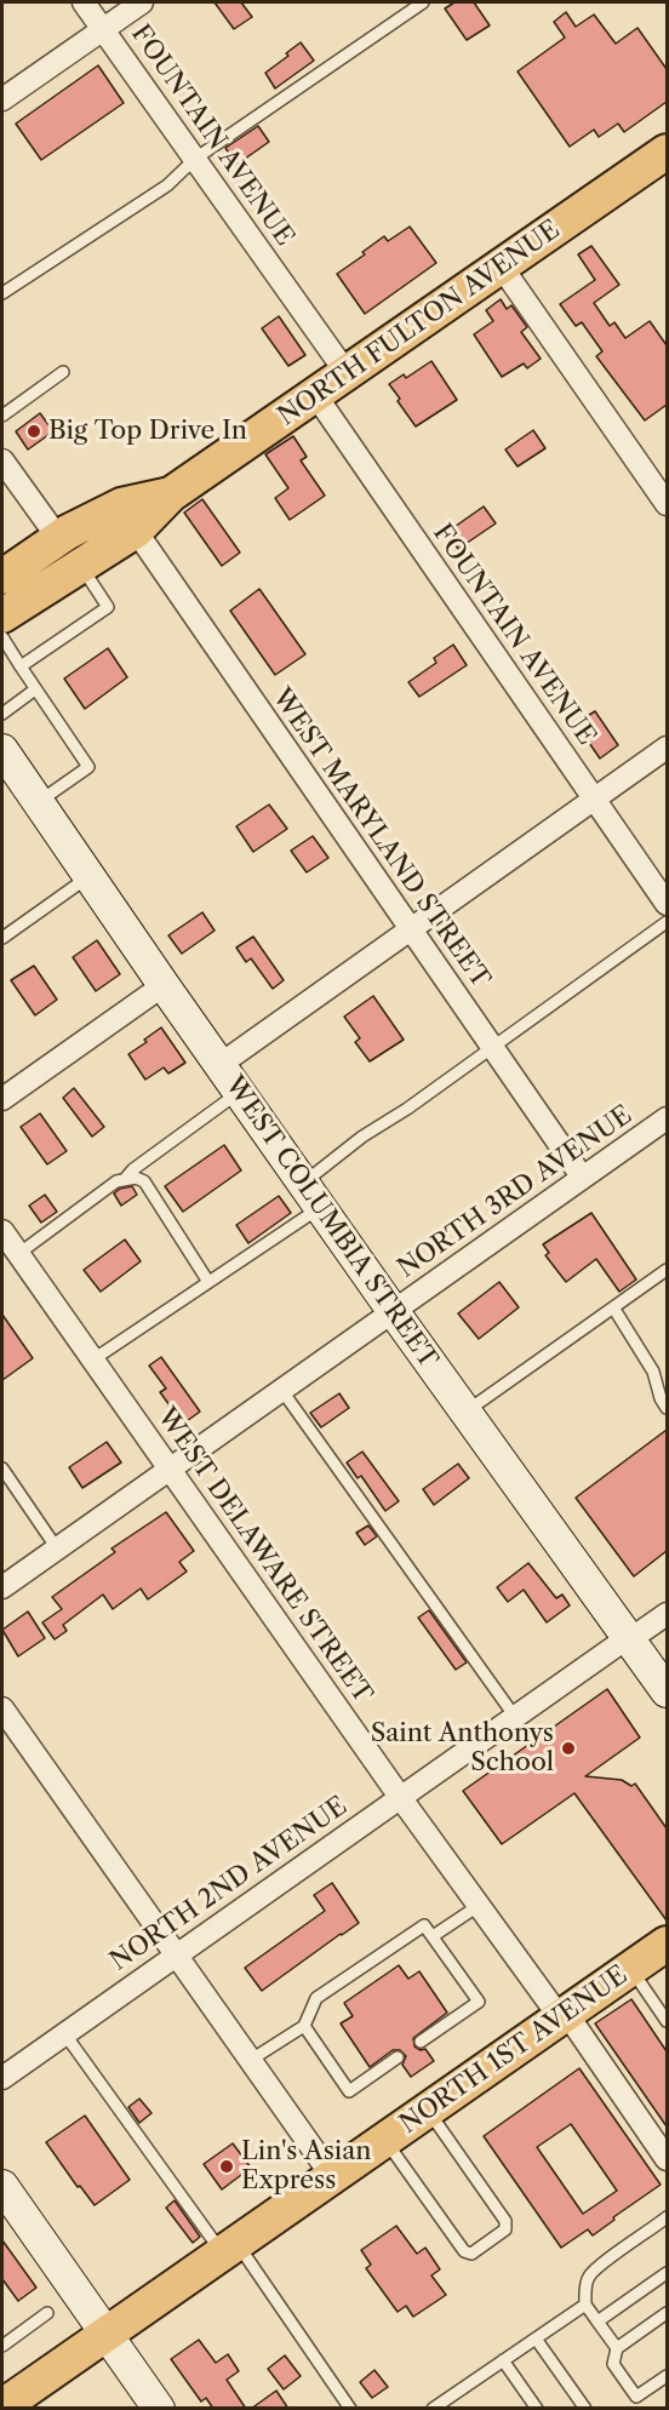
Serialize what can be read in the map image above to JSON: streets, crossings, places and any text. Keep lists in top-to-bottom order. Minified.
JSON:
{"streets":{"main road":["NORTH FULTON AVENUE","WEST COLUMBIA STREET","NORTH 1ST AVENUE"],"street":["FOUNTAIN AVENUE","WEST MARYLAND STREET","NORTH 3RD AVENUE","WEST DELAWARE STREET","NORTH 2ND AVENUE"]},"crossings":[["FOUNTAIN AVENUE","NORTH FULTON AVENUE"],["NORTH FULTON AVENUE","WEST MARYLAND STREET"],["WEST MARYLAND STREET","NORTH 3RD AVENUE"],["NORTH 3RD AVENUE","WEST COLUMBIA STREET"],["NORTH 3RD AVENUE","WEST DELAWARE STREET"],["WEST COLUMBIA STREET","NORTH 2ND AVENUE"],["WEST DELAWARE STREET","NORTH 2ND AVENUE"],["WEST DELAWARE STREET","NORTH 1ST AVENUE"]],"places":["Big Top Drive In","Saint Anthonys School","Lin's Asian Express"]}
